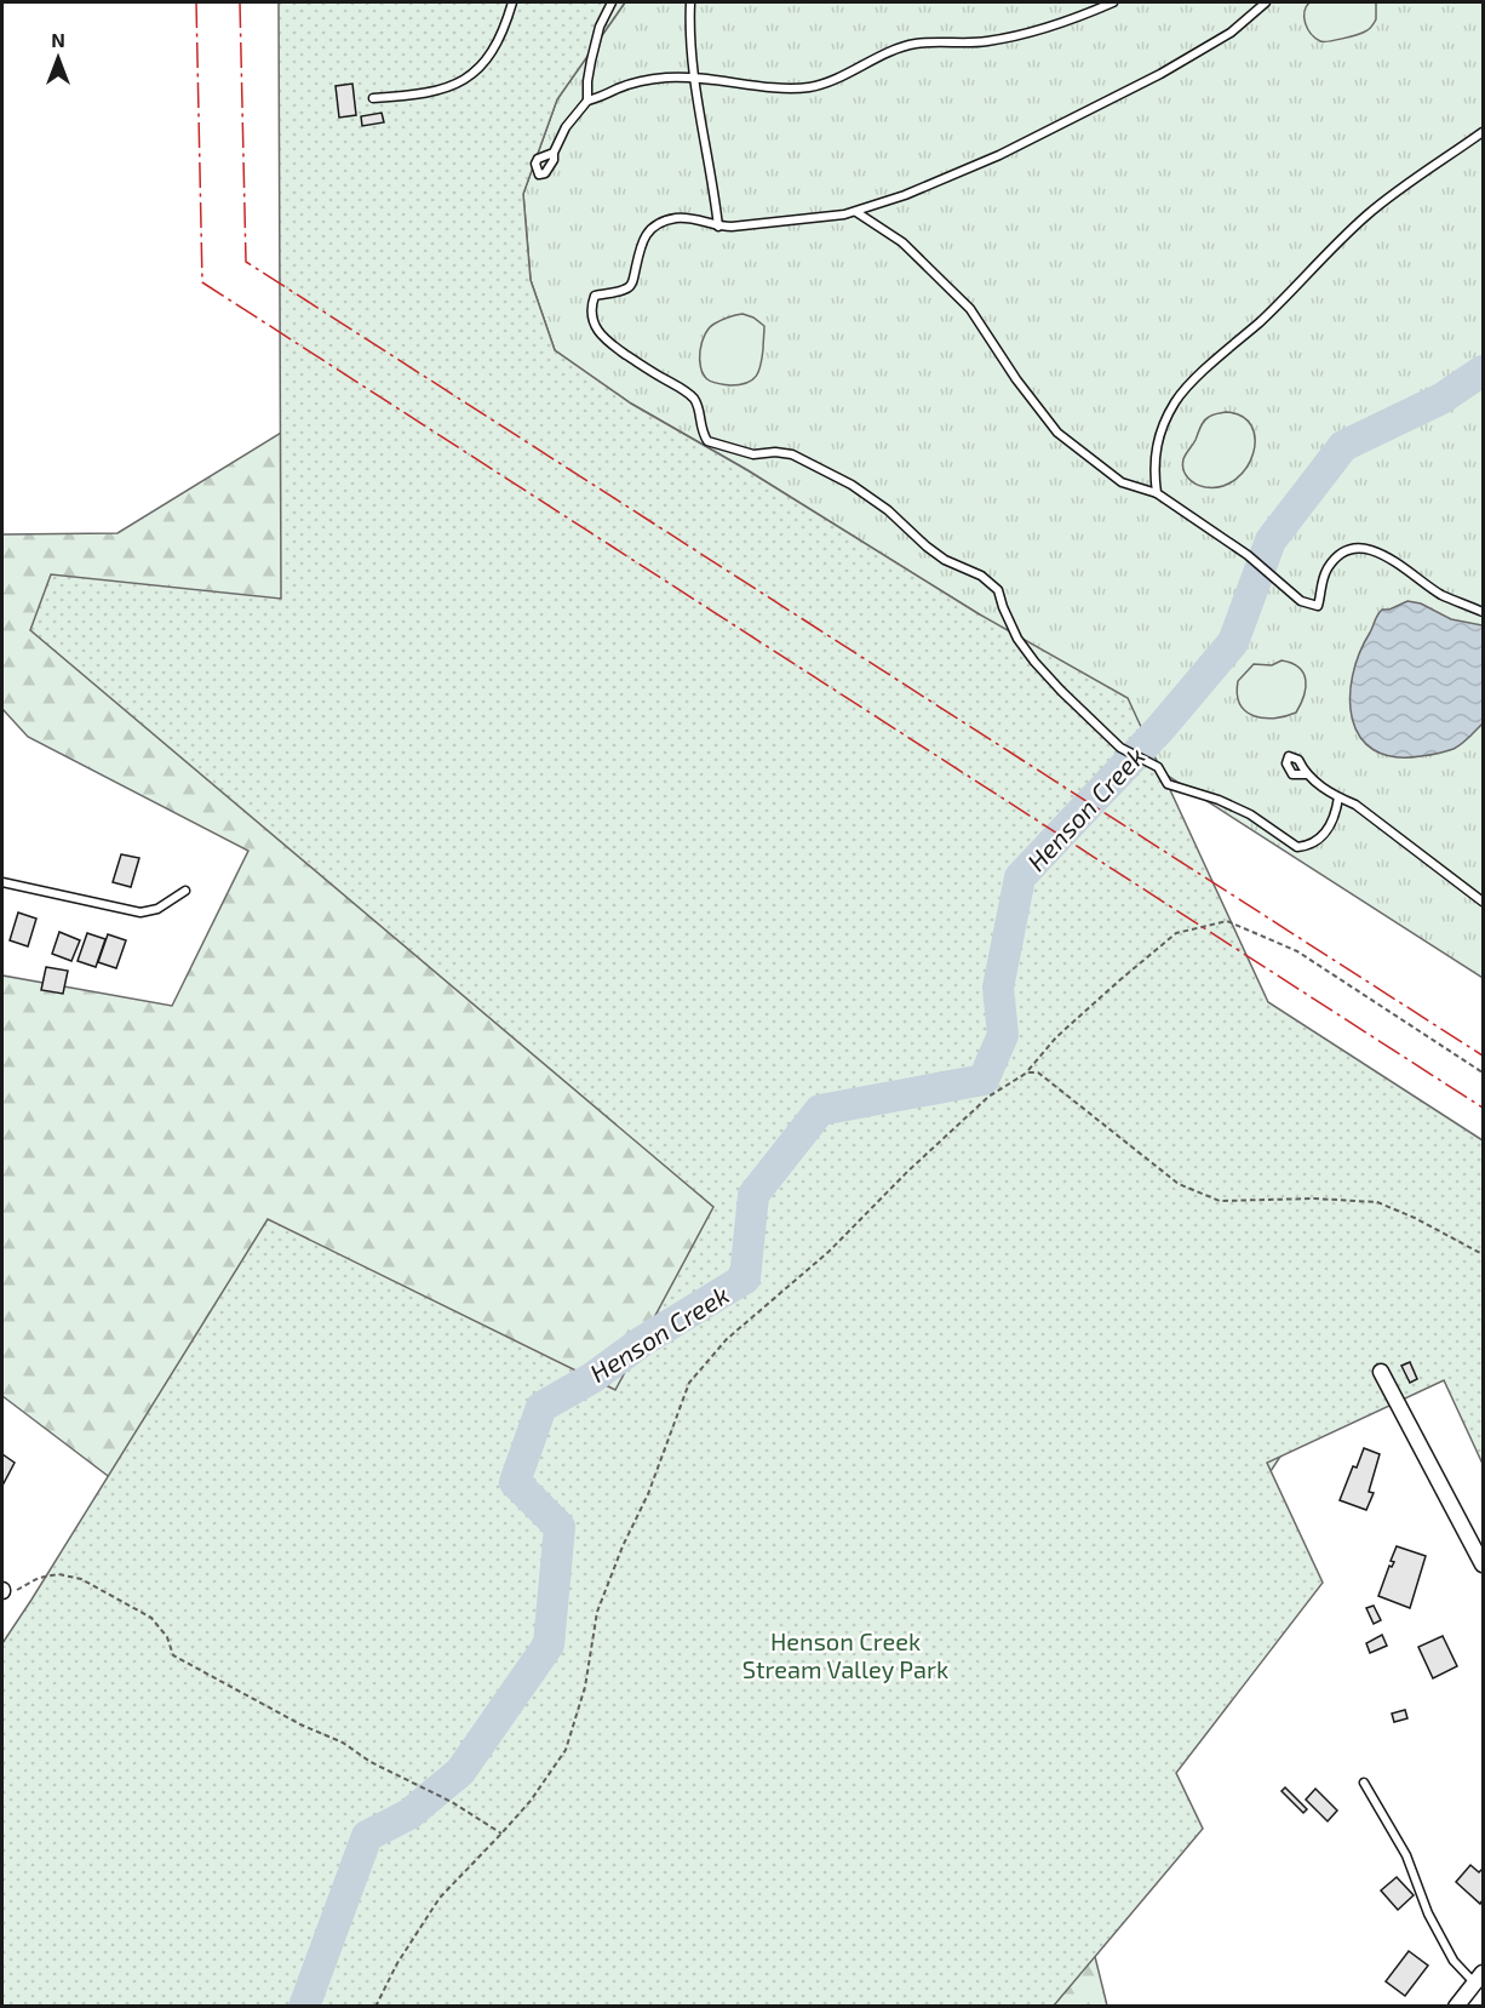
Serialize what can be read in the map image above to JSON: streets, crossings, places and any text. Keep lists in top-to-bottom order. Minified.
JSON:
{"water":["Henson Creek"],"parks":["Henson Creek Stream Valley Park"],"north":"top"}
